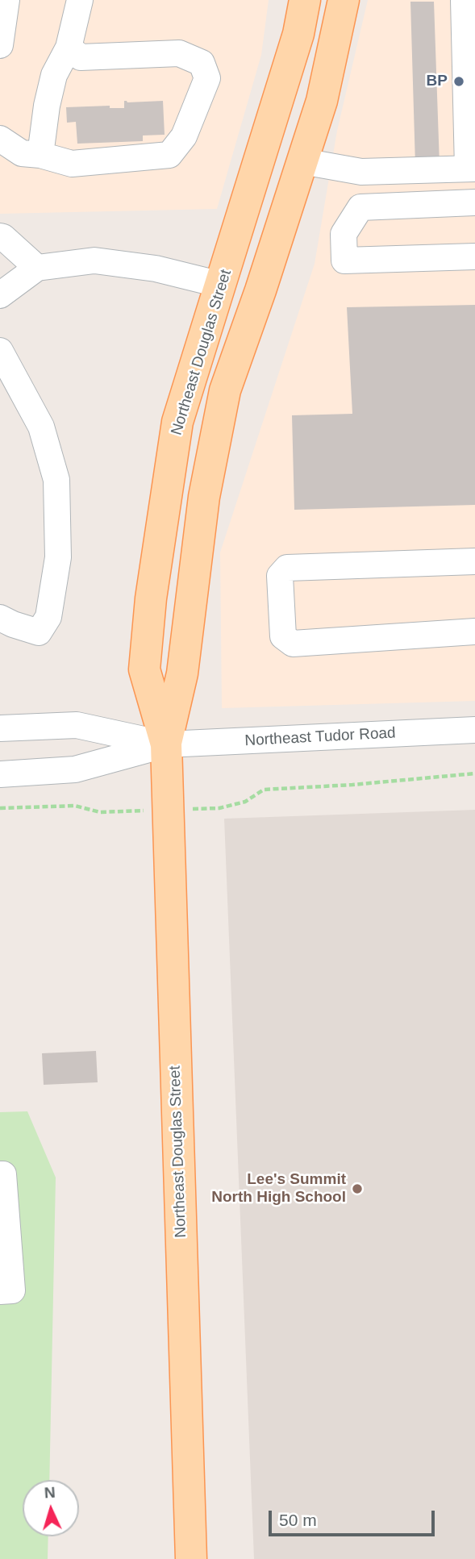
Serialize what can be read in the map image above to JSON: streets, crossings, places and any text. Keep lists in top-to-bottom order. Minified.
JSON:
{"streets":{"main road":["Northeast Douglas Street"],"street":["Northeast Tudor Road"]},"crossings":[["Northeast Douglas Street","Northeast Tudor Road"]],"places":["BP","Lee's Summit North High School"],"scale_bar":"50 m","north":"top"}
